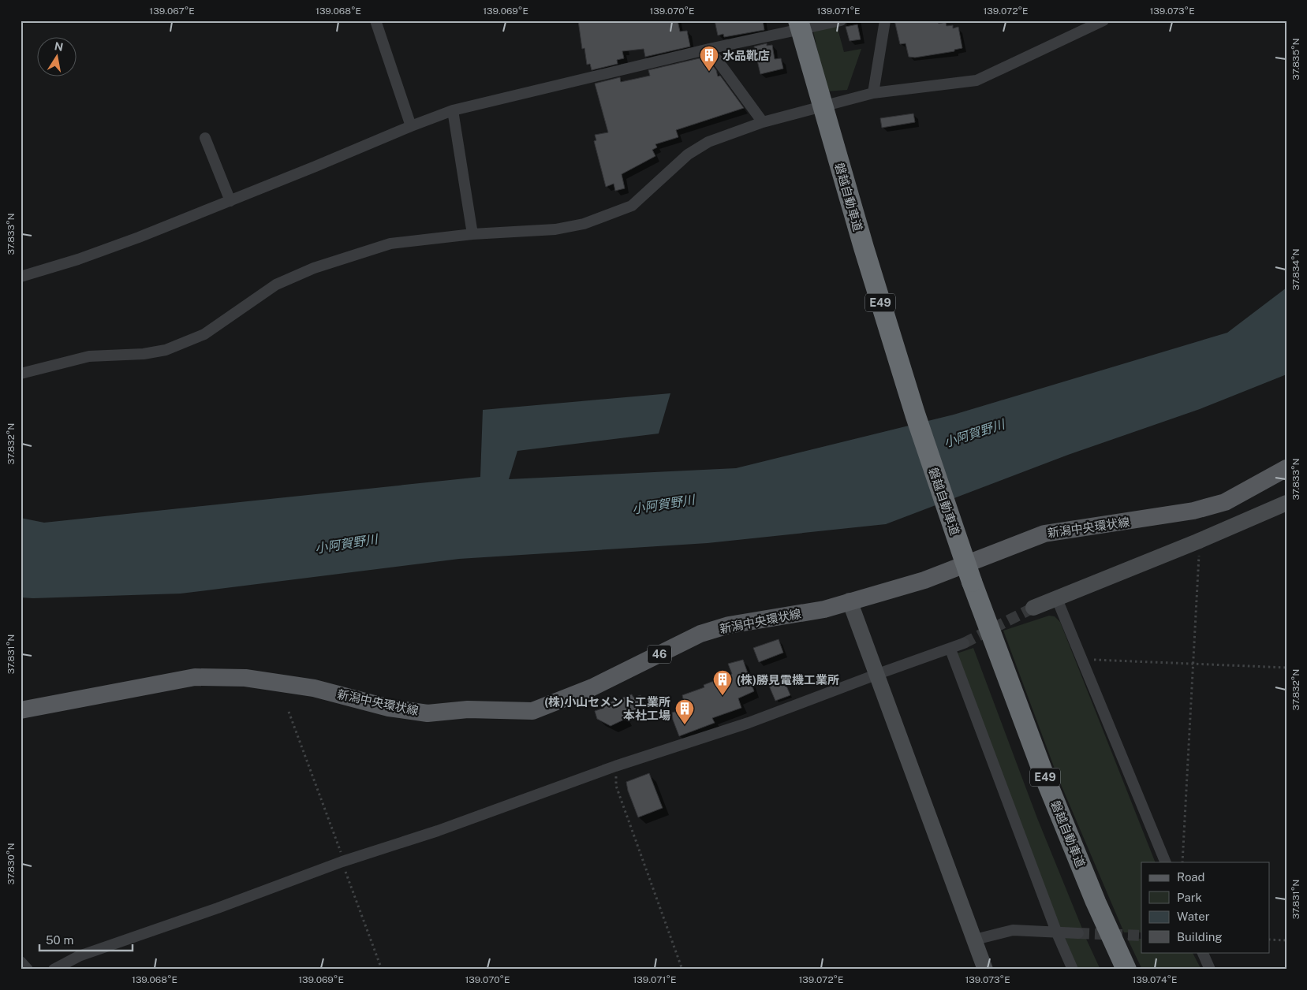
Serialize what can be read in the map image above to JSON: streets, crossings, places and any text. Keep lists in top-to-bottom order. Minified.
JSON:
{"streets":{"highway":["磐越自動車道","E49"],"main road":["新潟中央環状線","46"]},"water":["小阿賀野川"],"places":{"building":["水品靴店","(株)勝見電機工業所","(株)小山セメント工業所 本社工場"]},"legend":["Road","Park","Water","Building"],"scale_bar":"50 m","north":"top","coordinates":["139.067°E","139.068°E","139.069°E","139.070°E","139.071°E","139.072°E","139.073°E","37.835°N","37.833°N","37.834°N","37.832°N","37.831°N","37.830°N","139.074°E"]}
